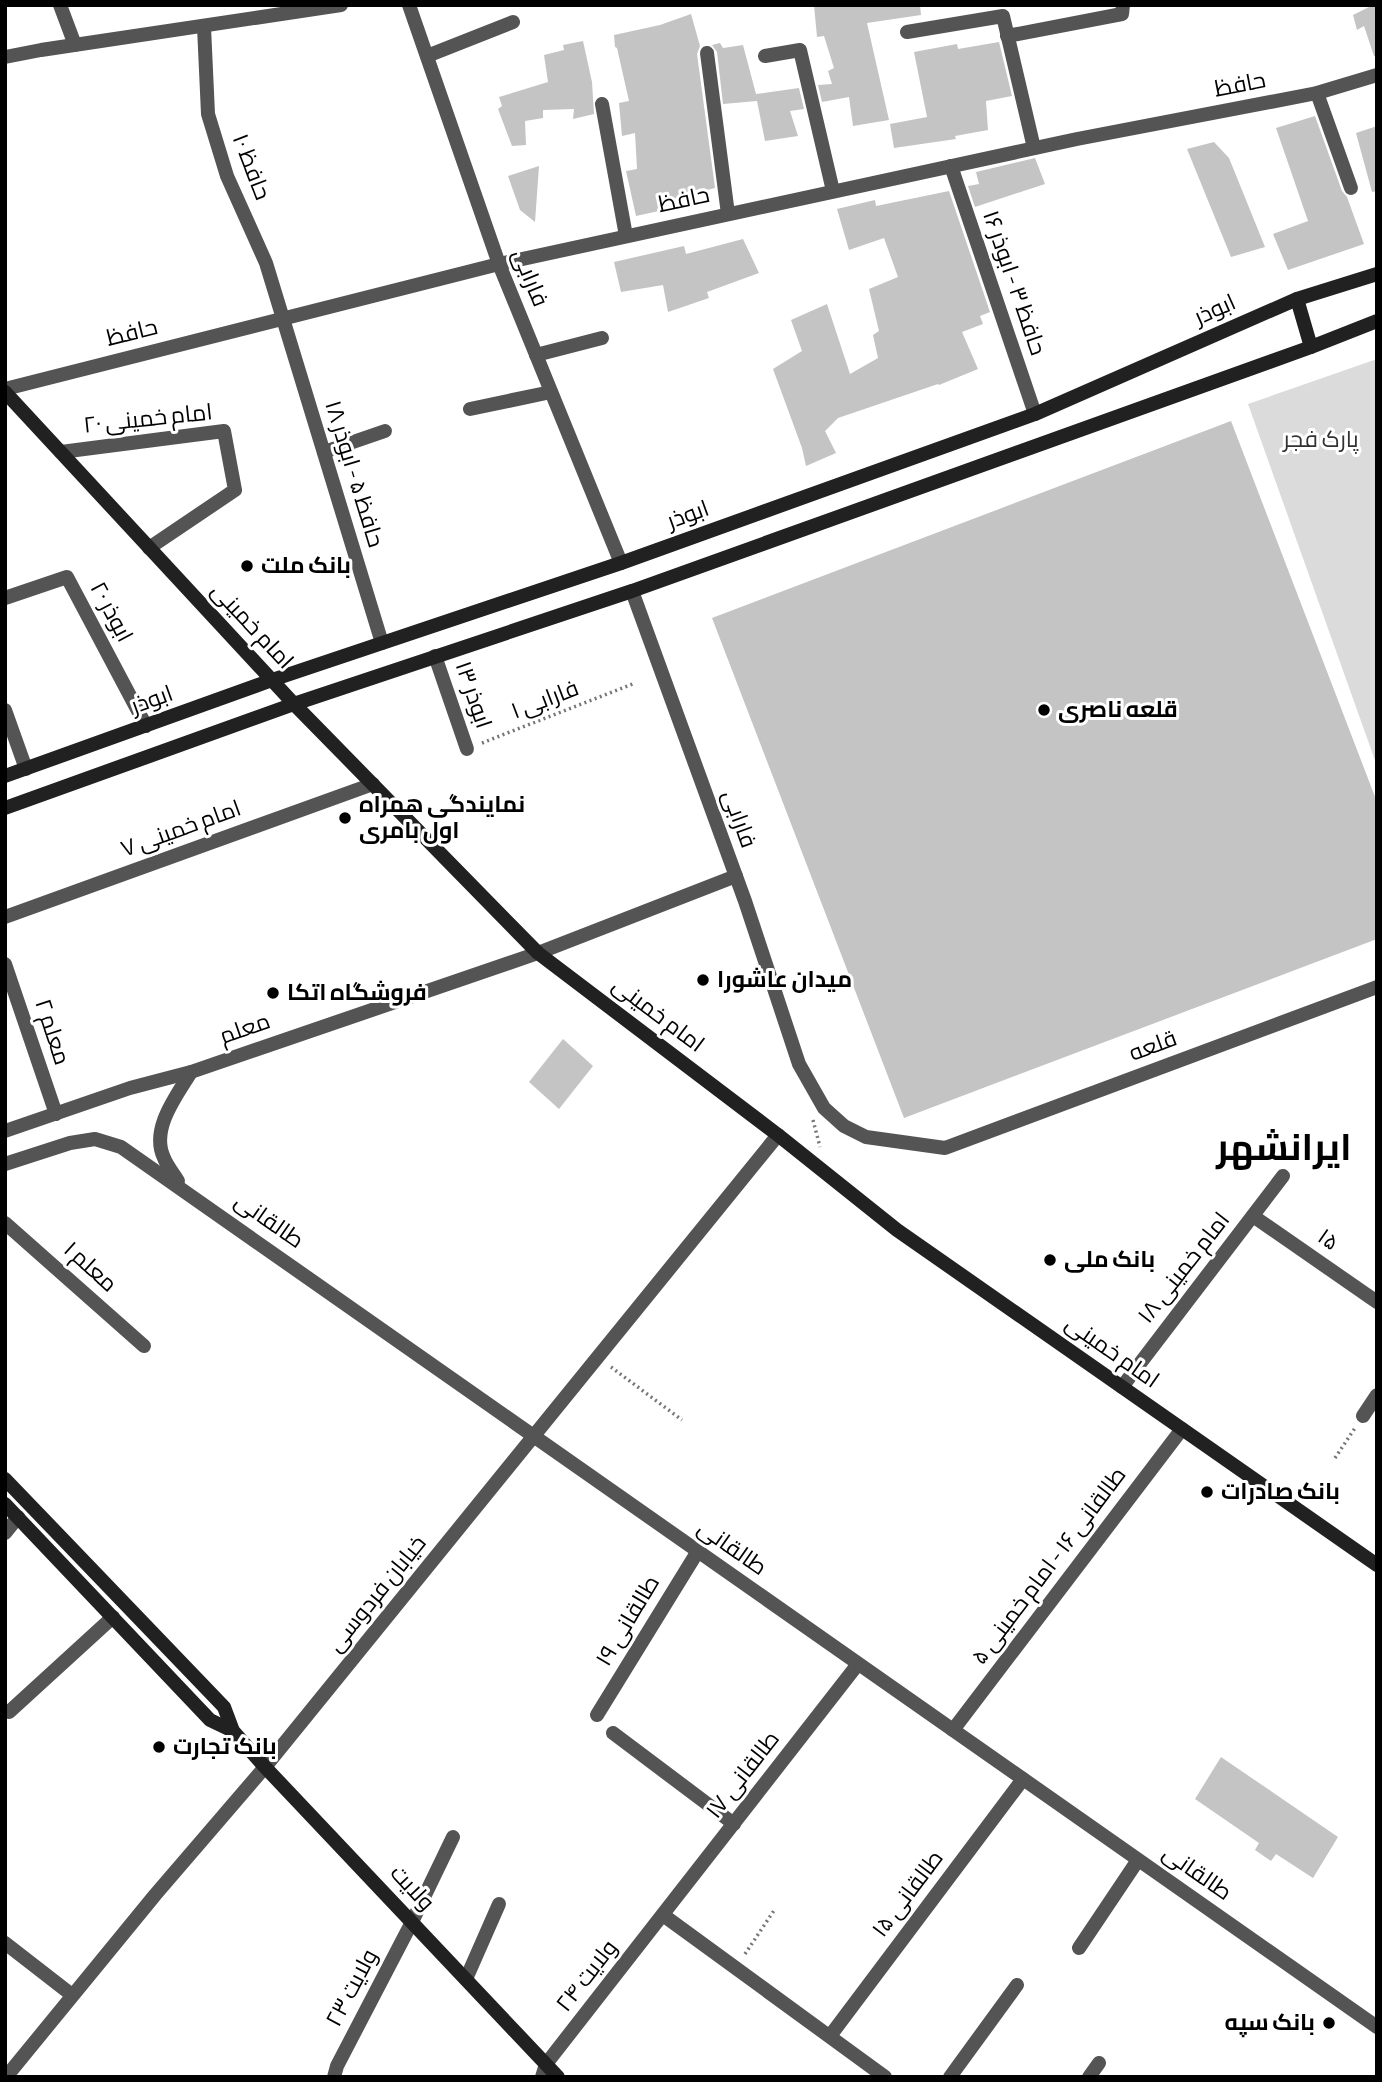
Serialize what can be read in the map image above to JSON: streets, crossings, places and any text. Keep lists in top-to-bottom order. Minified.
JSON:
{"streets":{"main road":["ابوذر","امام خمینی","ولایت"],"street":["حافظ","حافظ ۱۰","فارابی","حافظ ۳ - ابوذر ۱۶","امام خمینی ۲۰","حافظ ۵ - ابوذر ۱۸","ابوذر ۲۰","ابوذر ۱۳","امام خمینی ۷","معلم","معلم ۲","قلعه","طالقانی","۱۵","معلم ۱","امام خمینی ۱۸","طالقانی ۱۶ - امام خمینی ۵","خیابان فردوسی","طالقانی ۱۹","طالقانی ۱۷","طالقانی ۱۵","ولایت ۲۴","ولایت ۲۳"],"path":["فارابی ۱"]},"crossings":[["حافظ","حافظ ۱۰"],["حافظ","فارابی"],["حافظ","حافظ ۳ - ابوذر ۱۶"],["حافظ","حافظ ۵ - ابوذر ۱۸"],["حافظ","امام خمینی"],["حافظ ۱۰","حافظ ۵ - ابوذر ۱۸"],["فارابی","ابوذر"],["فارابی","معلم"],["فارابی","قلعه"],["حافظ ۳ - ابوذر ۱۶","ابوذر"],["ابوذر","حافظ ۵ - ابوذر ۱۸"],["ابوذر","ابوذر ۲۰"],["ابوذر","امام خمینی"],["امام خمینی ۲۰","امام خمینی"],["امام خمینی","امام خمینی ۷"],["امام خمینی","معلم"],["امام خمینی","امام خمینی ۱۸"],["امام خمینی","طالقانی ۱۶ - امام خمینی ۵"],["امام خمینی","خیابان فردوسی"],["ابوذر ۱۳","فارابی ۱"],["معلم","معلم ۲"],["طالقانی","طالقانی ۱۶ - امام خمینی ۵"],["طالقانی","خیابان فردوسی"],["طالقانی","طالقانی ۱۹"],["طالقانی","طالقانی ۱۷"],["طالقانی","طالقانی ۱۵"],["۱۵","امام خمینی ۱۸"],["خیابان فردوسی","ولایت"],["طالقانی ۱۷","ولایت ۲۴"],["ولایت","ولایت ۲۴"],["ولایت","ولایت ۲۳"]],"districts":["ایرانشهر"],"parks":["پارک فجر"],"places":["بانک ملت","قلعه ناصری","نمایندگی همراه اول بامری","میدان عاشورا","فروشگاه اتکا","بانک ملی","بانک صادرات","بانک تجارت","بانک سپه"]}
